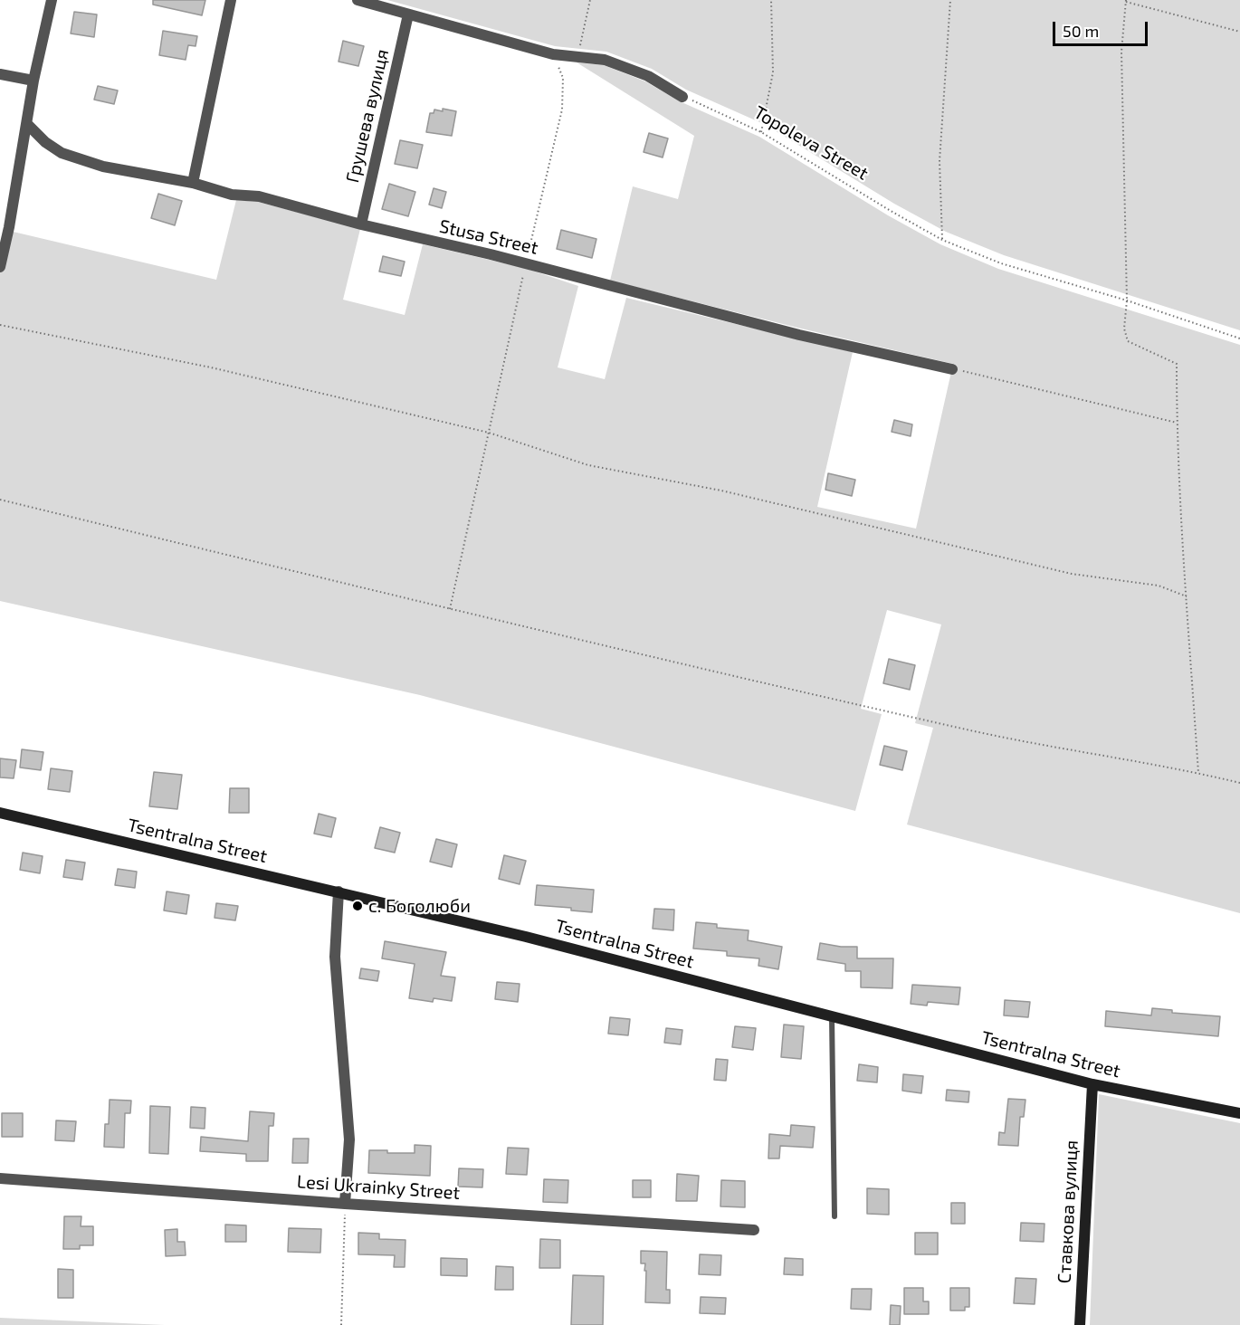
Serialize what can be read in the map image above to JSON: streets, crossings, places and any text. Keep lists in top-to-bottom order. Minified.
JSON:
{"streets":{"street":["Грушева вулиця","Stusa Street","Tsentralna Street","Lesi Ukrainky Street","Ставкова вулиця"],"path":["Topoleva Street"]},"crossings":[["Грушева вулиця","Stusa Street"],["Tsentralna Street","Ставкова вулиця"]],"places":["с. Боголюби"],"scale_bar":"50 m"}
